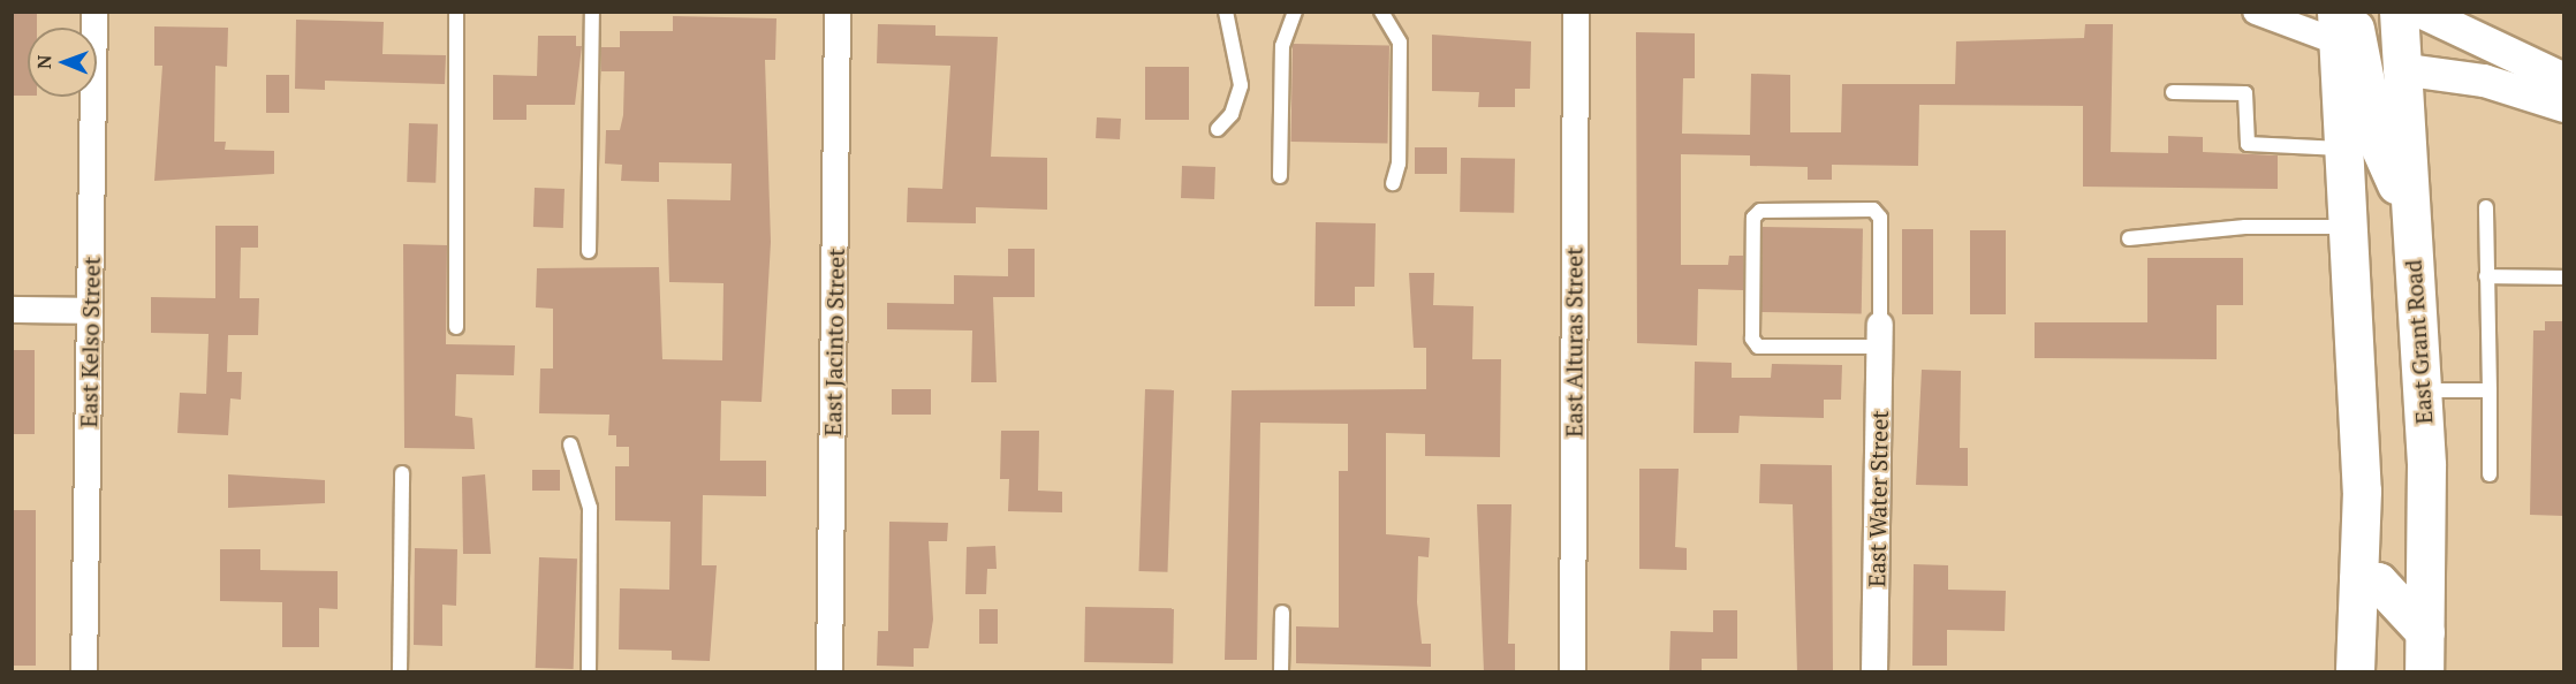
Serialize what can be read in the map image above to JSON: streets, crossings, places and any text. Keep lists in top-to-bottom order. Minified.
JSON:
{"streets":{"main road":["East Grant Road"],"street":["East Kelso Street","East Jacinto Street","East Alturas Street","East Water Street"]},"north":"left"}
